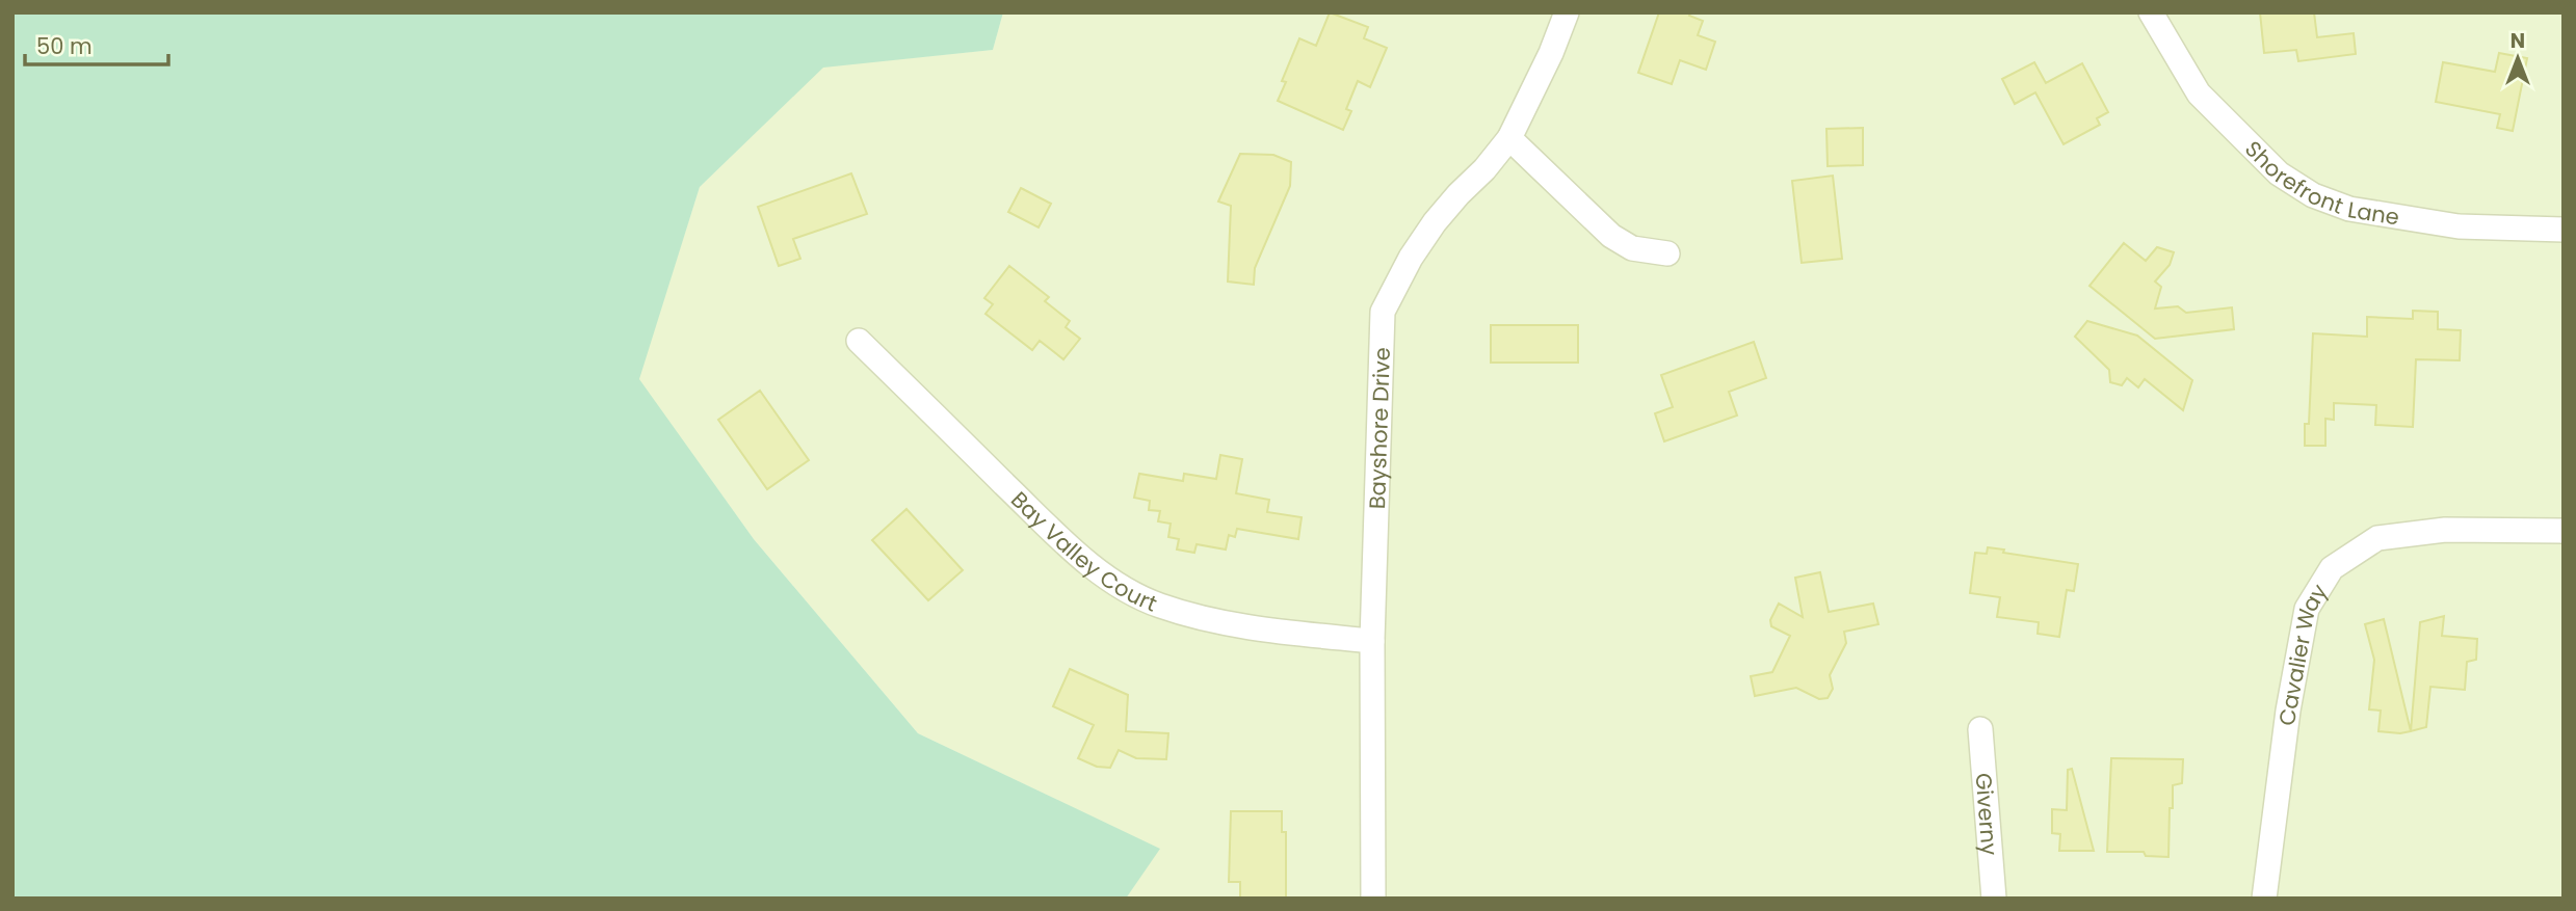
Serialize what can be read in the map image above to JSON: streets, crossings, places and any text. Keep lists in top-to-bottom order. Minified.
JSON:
{"streets":{"street":["Shorefront Lane","Bayshore Drive","Bay Valley Court","Cavalier Way","Giverny"]},"crossings":[["Bayshore Drive","Bay Valley Court"]],"scale_bar":"50 m","north":"top"}
